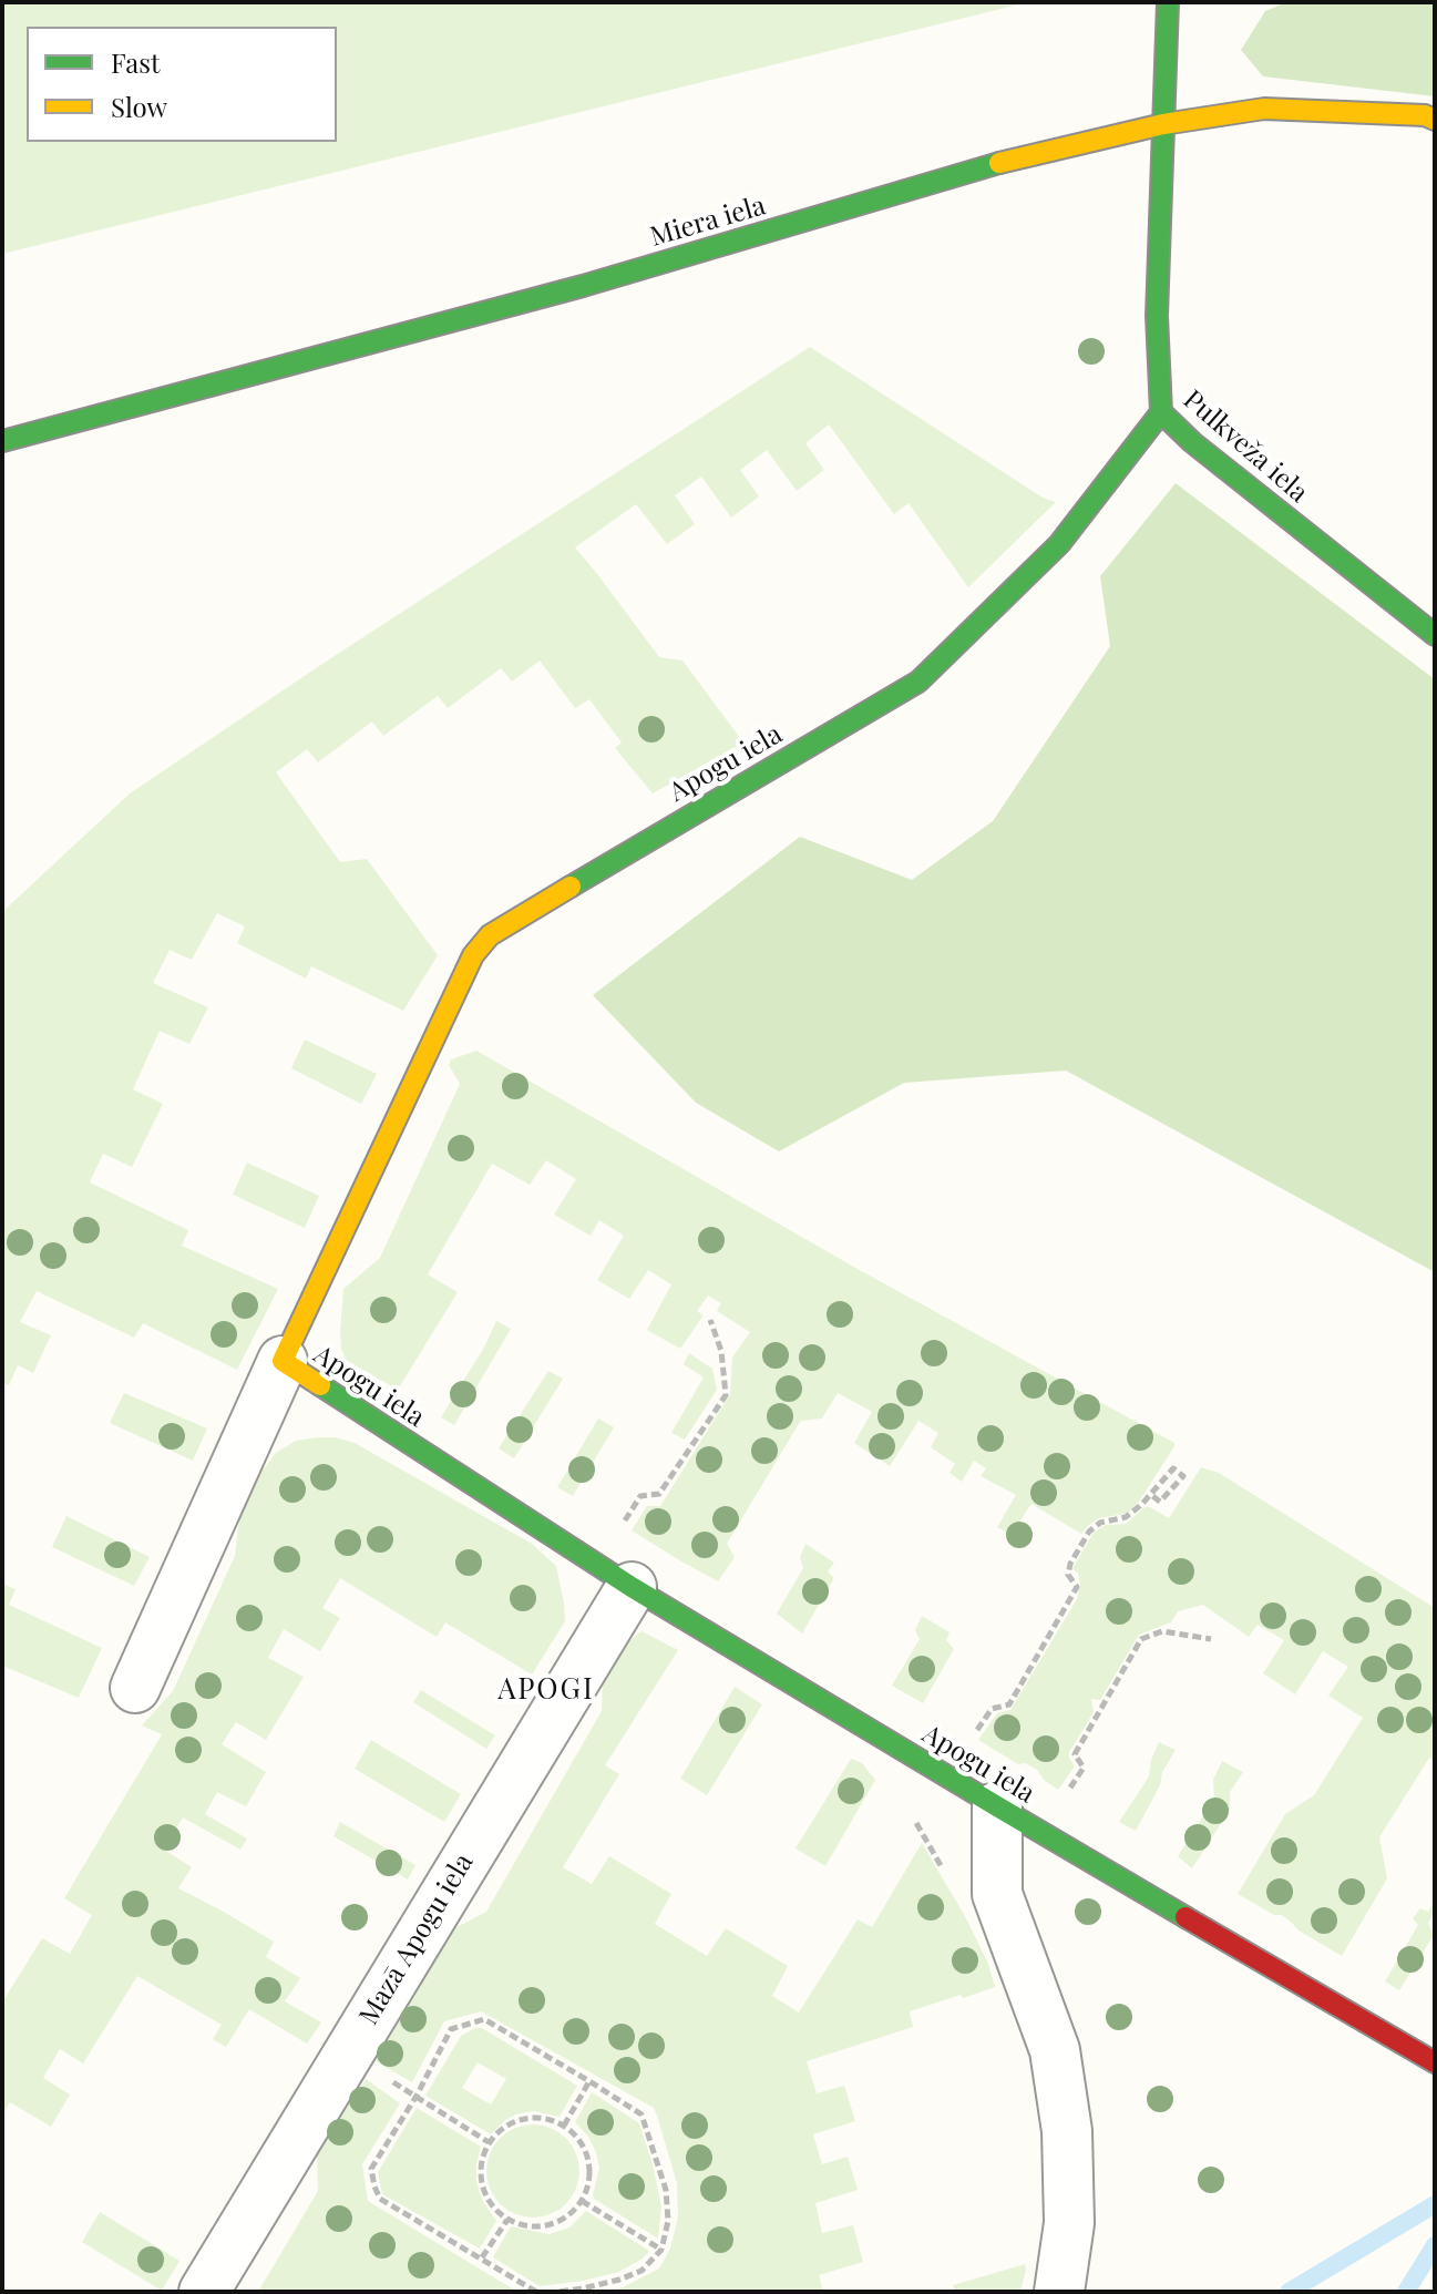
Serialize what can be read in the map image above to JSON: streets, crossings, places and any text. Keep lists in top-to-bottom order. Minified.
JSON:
{"streets":{"street":["Miera iela","Pulkveža iela","Apogu iela","Mazā Apogu iela"]},"crossings":[["Miera iela","Pulkveža iela"],["Pulkveža iela","Apogu iela"],["Apogu iela","Mazā Apogu iela"]],"districts":["APOGI"],"legend":["Fast","Slow"]}
